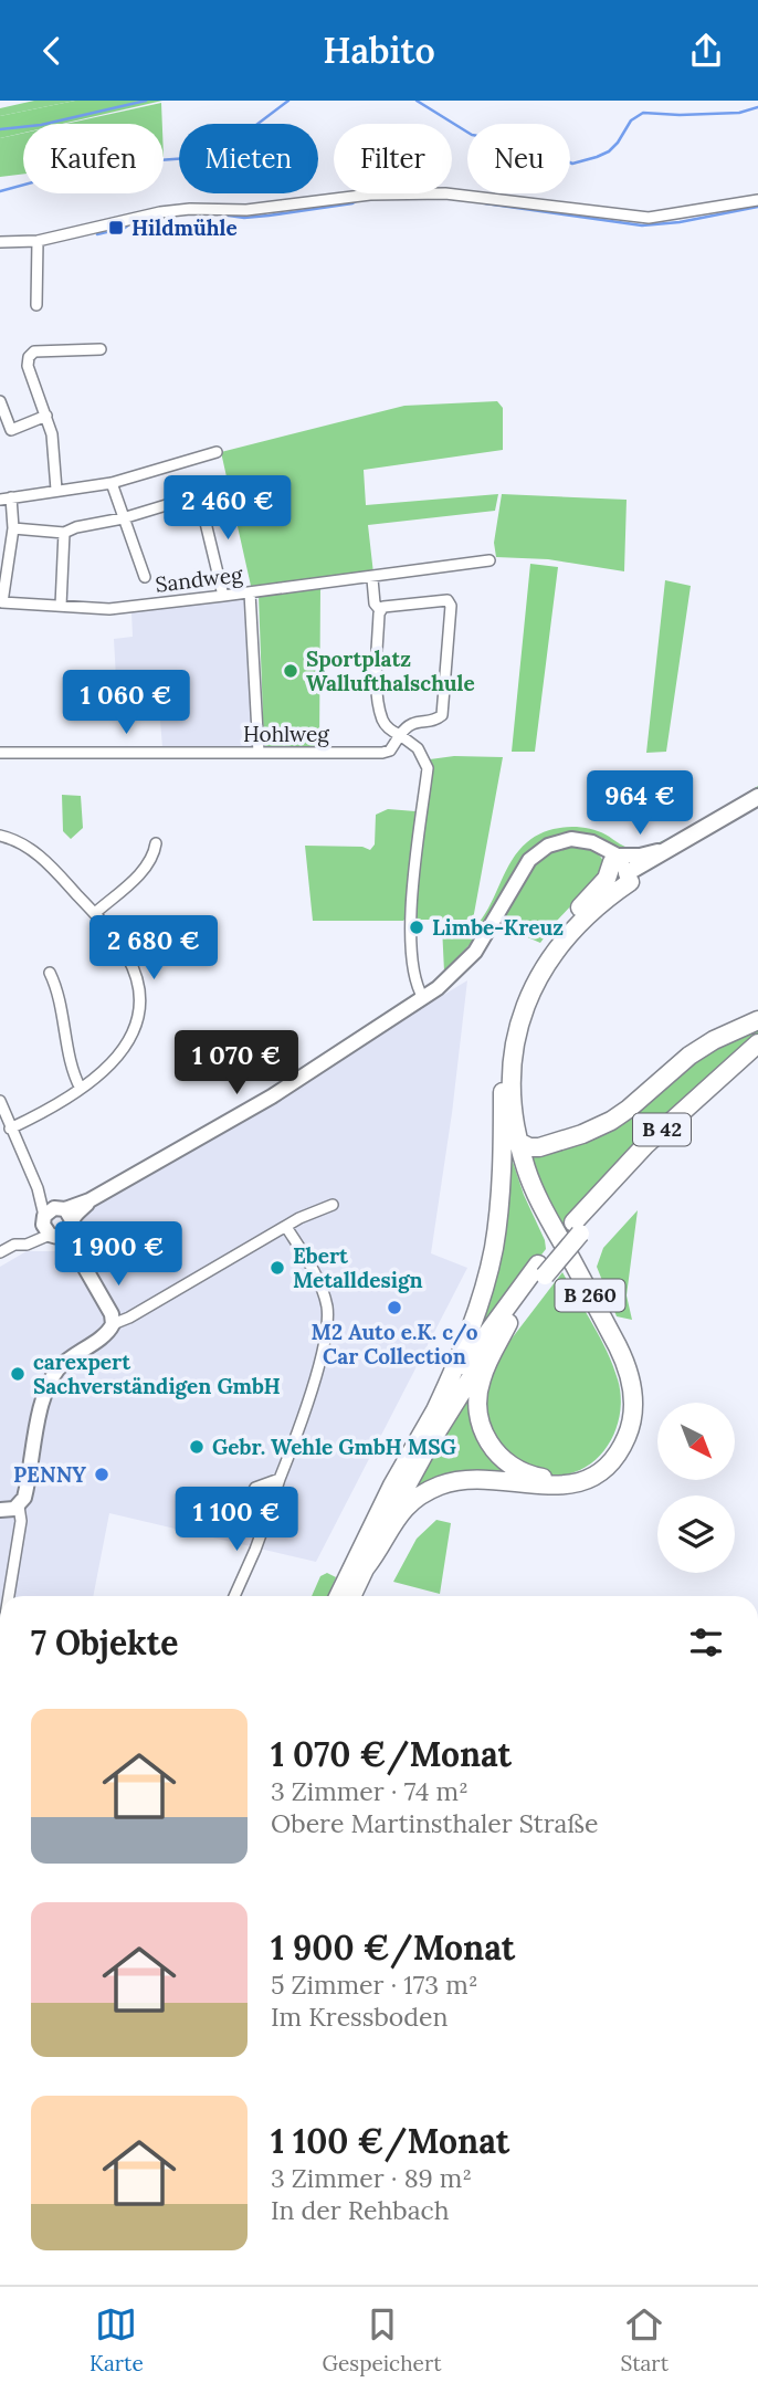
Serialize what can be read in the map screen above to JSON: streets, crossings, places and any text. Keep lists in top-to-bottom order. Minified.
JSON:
{"streets":{"highway":["B 42","B 260"],"street":["Sandweg","Hohlweg"]},"crossings":[["B 42","B 260"]],"places":{"transit":["Hildmühle"],"other":["Sportplatz Wallufthalschule","Limbe-Kreuz","Ebert Metalldesign","M2 Auto e.K. c/o Car Collection","carexpert Sachverständigen GmbH","Gebr. Wehle GmbH MSG","PENNY"]},"north":"bottom right","page":{"header":"Habito","chip":["Kaufen","Mieten","Filter","Neu"],"price":["2 460 €","1 060 €","964 €","2 680 €","1 070 €","1 900 €","1 100 €"],"heading":"7 Objekte","list":[{"name":"1 070 €/Monat","note":"3 Zimmer · 74 m² · Obere Martinsthaler Straße"},{"name":"1 900 €/Monat","note":"5 Zimmer · 173 m² · Im Kressboden"},{"name":"1 100 €/Monat","note":"3 Zimmer · 89 m² · In der Rehbach"}],"tabs":["Karte","Gespeichert","Start"]}}
